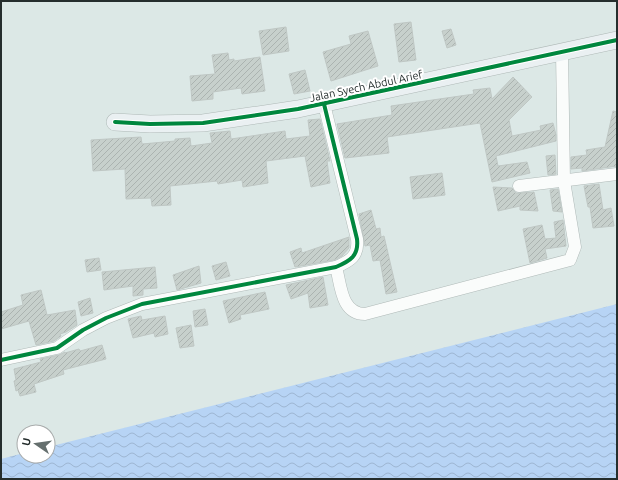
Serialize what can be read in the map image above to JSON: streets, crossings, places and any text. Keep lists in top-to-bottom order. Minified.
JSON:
{"streets":{"street":["Jalan Syech Abdul Arief"]},"north":"left"}
